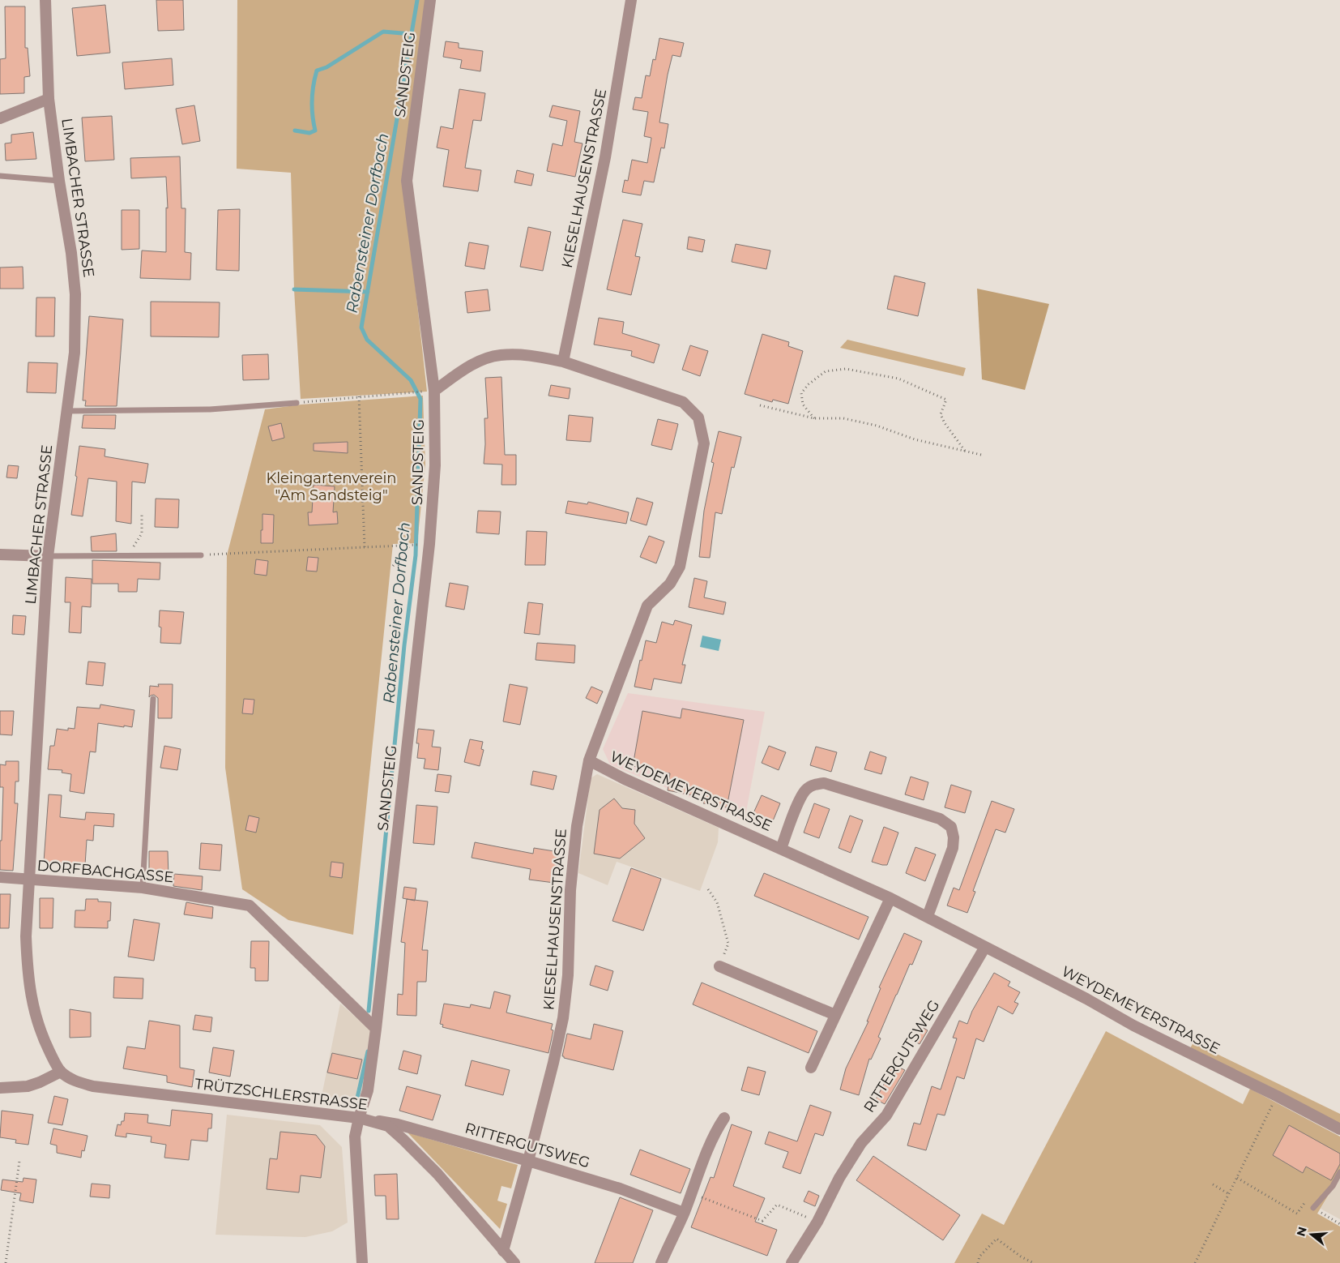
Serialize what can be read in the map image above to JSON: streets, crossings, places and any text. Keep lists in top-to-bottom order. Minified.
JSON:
{"streets":{"street":["SANDSTEIG","KIESELHAUSENSTRASSE","LIMBACHER STRASSE","WEYDEMEYERSTRASSE","DORFBACHGASSE","RITTERGUTSWEG","TRÜTZSCHLERSTRASSE"]},"crossings":[["SANDSTEIG","KIESELHAUSENSTRASSE"],["SANDSTEIG","DORFBACHGASSE"],["SANDSTEIG","RITTERGUTSWEG"],["SANDSTEIG","TRÜTZSCHLERSTRASSE"],["KIESELHAUSENSTRASSE","WEYDEMEYERSTRASSE"],["KIESELHAUSENSTRASSE","RITTERGUTSWEG"],["KIESELHAUSENSTRASSE","TRÜTZSCHLERSTRASSE"],["LIMBACHER STRASSE","DORFBACHGASSE"],["LIMBACHER STRASSE","TRÜTZSCHLERSTRASSE"],["WEYDEMEYERSTRASSE","RITTERGUTSWEG"],["RITTERGUTSWEG","TRÜTZSCHLERSTRASSE"]],"water":["Rabensteiner Dorfbach"],"parks":["Kleingartenverein \"Am Sandsteig\""],"north":"left"}
